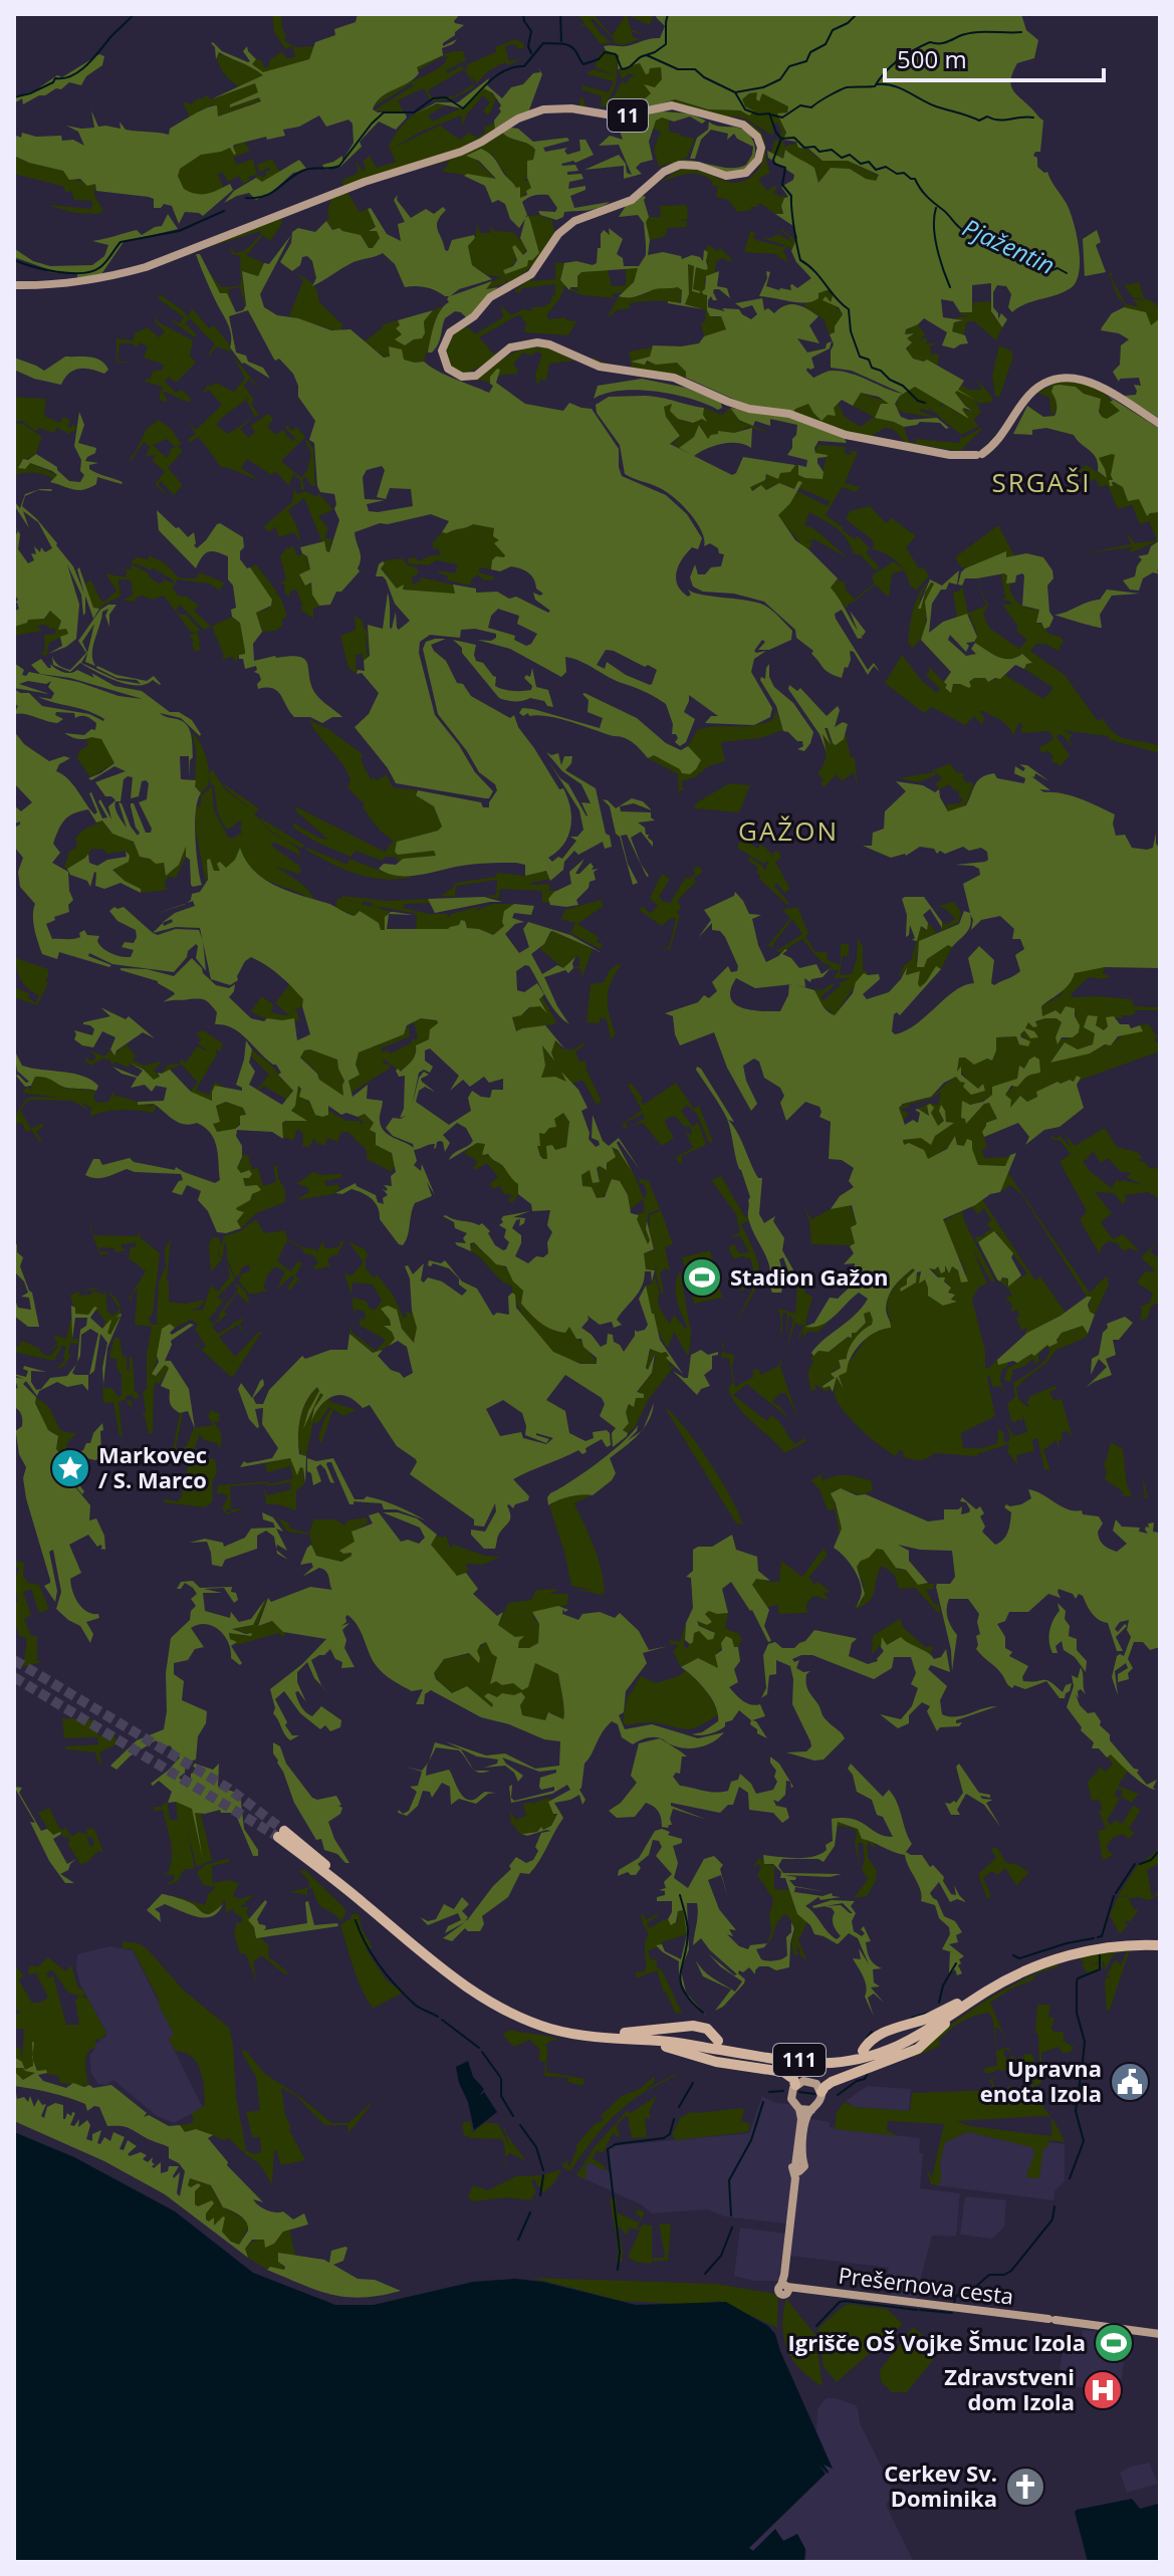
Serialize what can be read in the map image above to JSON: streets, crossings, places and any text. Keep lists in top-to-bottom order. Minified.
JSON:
{"streets":{"highway":["111"],"main road":["11","Prešernova cesta"]},"districts":["SRGAŠI","GAŽON"],"water":["Pjažentin"],"places":{"sports":["Stadion Gažon","Igrišče OŠ Vojke Šmuc Izola"],"place":["Markovec / S. Marco"],"public building":["Upravna enota Izola"],"hospital":["Zdravstveni dom Izola"],"church":["Cerkev Sv. Dominika"]},"scale_bar":"500 m"}
